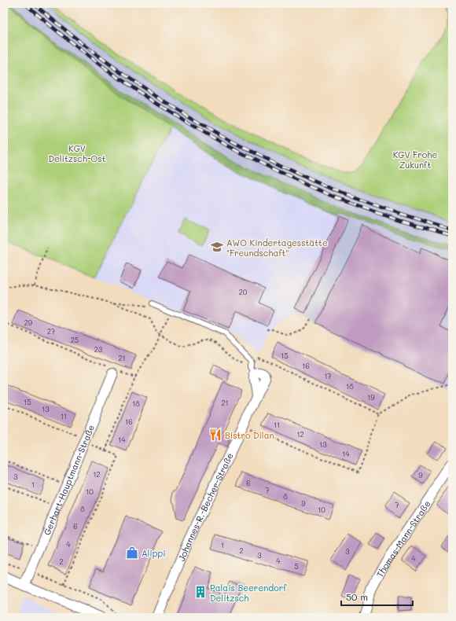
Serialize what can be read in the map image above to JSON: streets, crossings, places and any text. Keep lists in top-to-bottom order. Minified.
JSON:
{"streets":{"street":["Gerhart-Hauptmann-Straße","Johannes-R.-Becher-Straße","Thomas-Mann-Straße"]},"parks":["KGV Delitzsch-Ost","KGV Frohe Zukunft"],"places":{"school or university":["AWO Kindertagesstätte \"Freundschaft\""],"restaurant":["Bistro Dilan"],"shop":["Alippi"],"building":["Palais Beerendorf Delitzsch"]},"house_numbers":["20","29","27","25","23","15","21","16","17","18","19","15","21","18","13","11","16","11","12","14","13","14","12","9","3","6","1","7","10","8","9","7","8","10","6","4","1","2","3","3","4","4","2","5"],"scale_bar":"50 m"}
